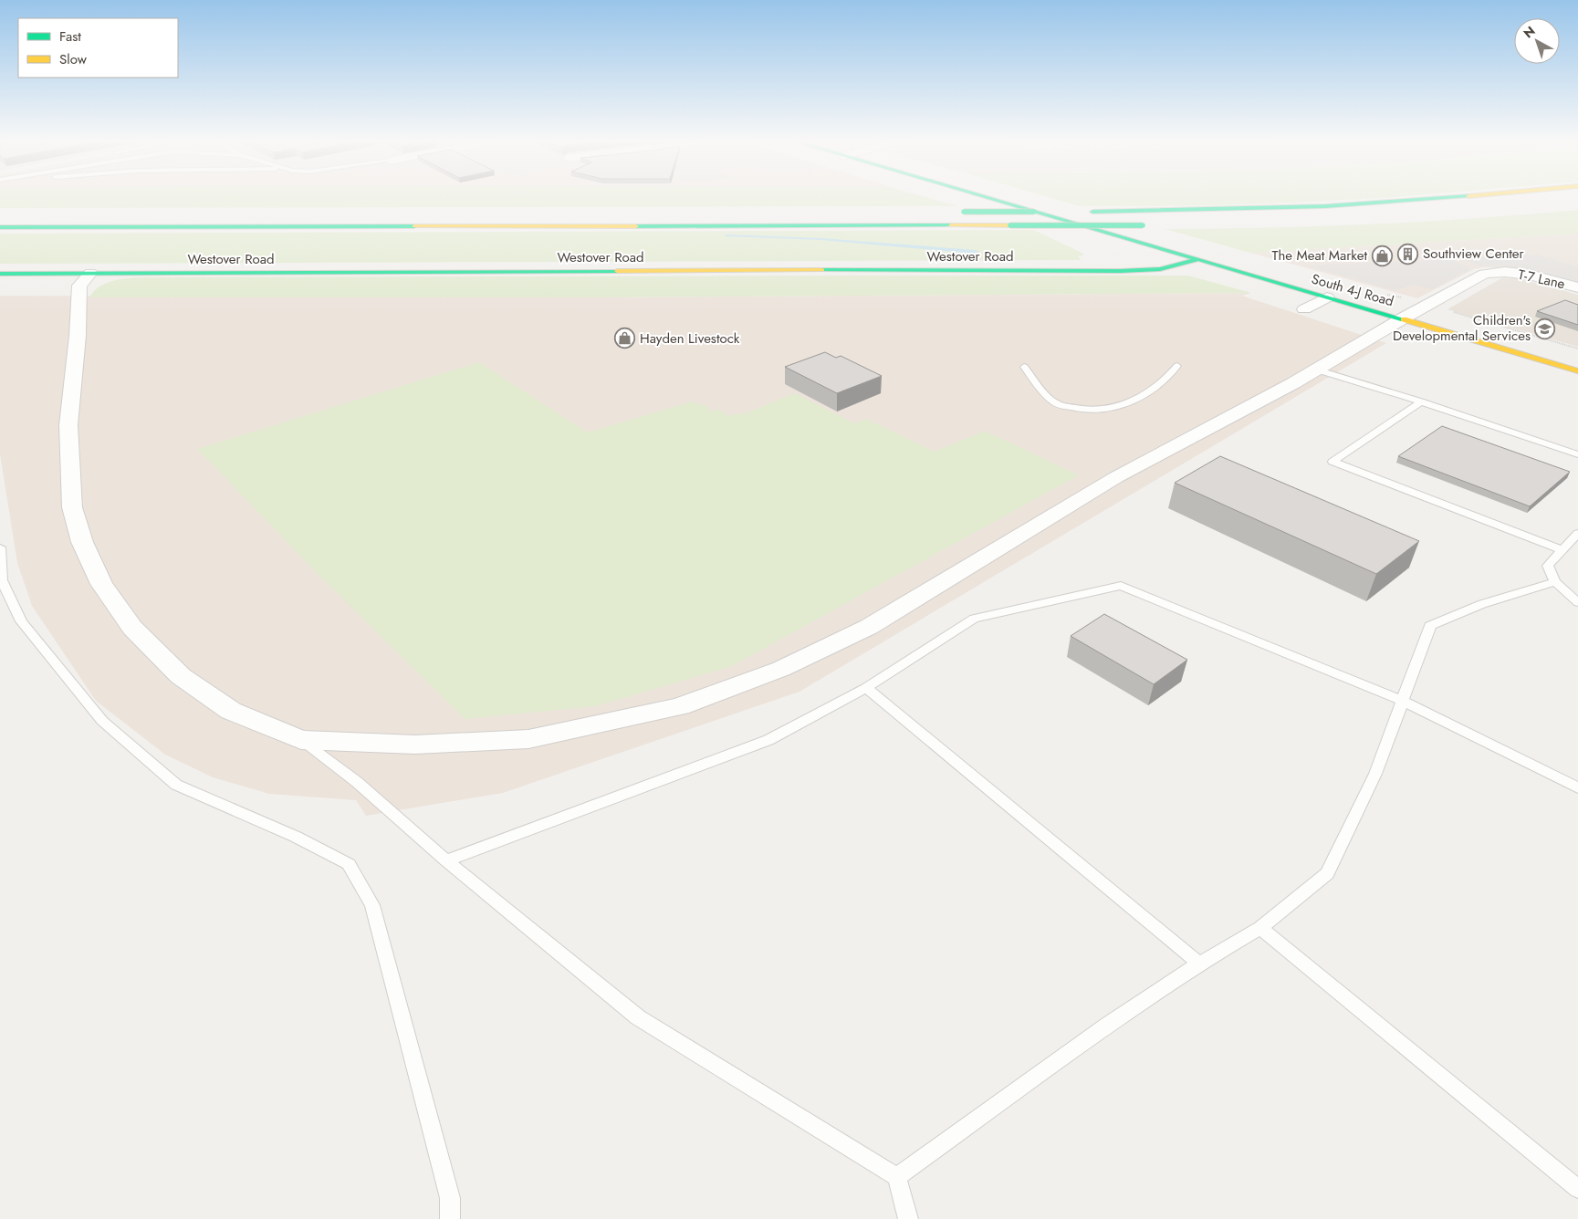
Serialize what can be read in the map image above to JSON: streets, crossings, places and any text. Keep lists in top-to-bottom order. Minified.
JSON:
{"streets":{"main road":["Westover Road","South 4-J Road"],"street":["T-7 Lane"]},"crossings":[["Westover Road","South 4-J Road"],["T-7 Lane","South 4-J Road"]],"places":{"building":["Southview Center"],"shop":["The Meat Market","Hayden Livestock"],"school or university":["Children's Developmental Services"]},"legend":["Fast","Slow"],"north":"top left"}
